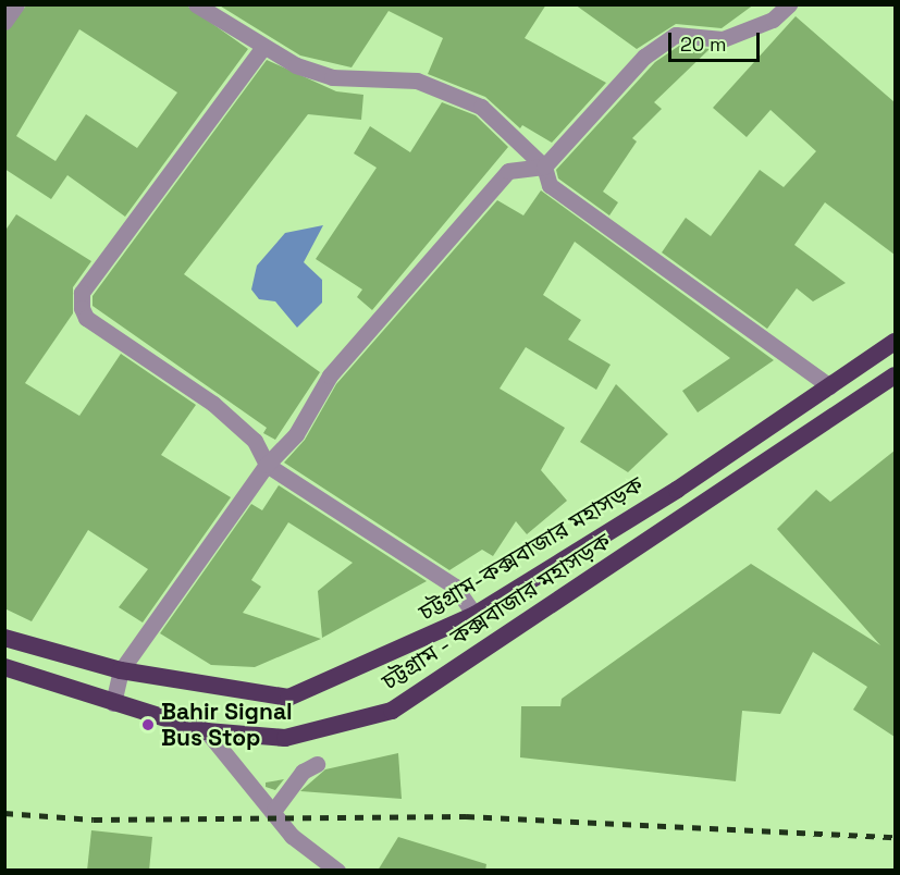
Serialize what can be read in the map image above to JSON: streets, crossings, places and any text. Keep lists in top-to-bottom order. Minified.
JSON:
{"streets":{"highway":["চট্টগ্রাম-কক্সবাজার মহাসড়ক","চট্টগ্রাম - কক্সবাজার মহাসড়ক"]},"places":["Bahir Signal Bus Stop"],"scale_bar":"20 m"}
